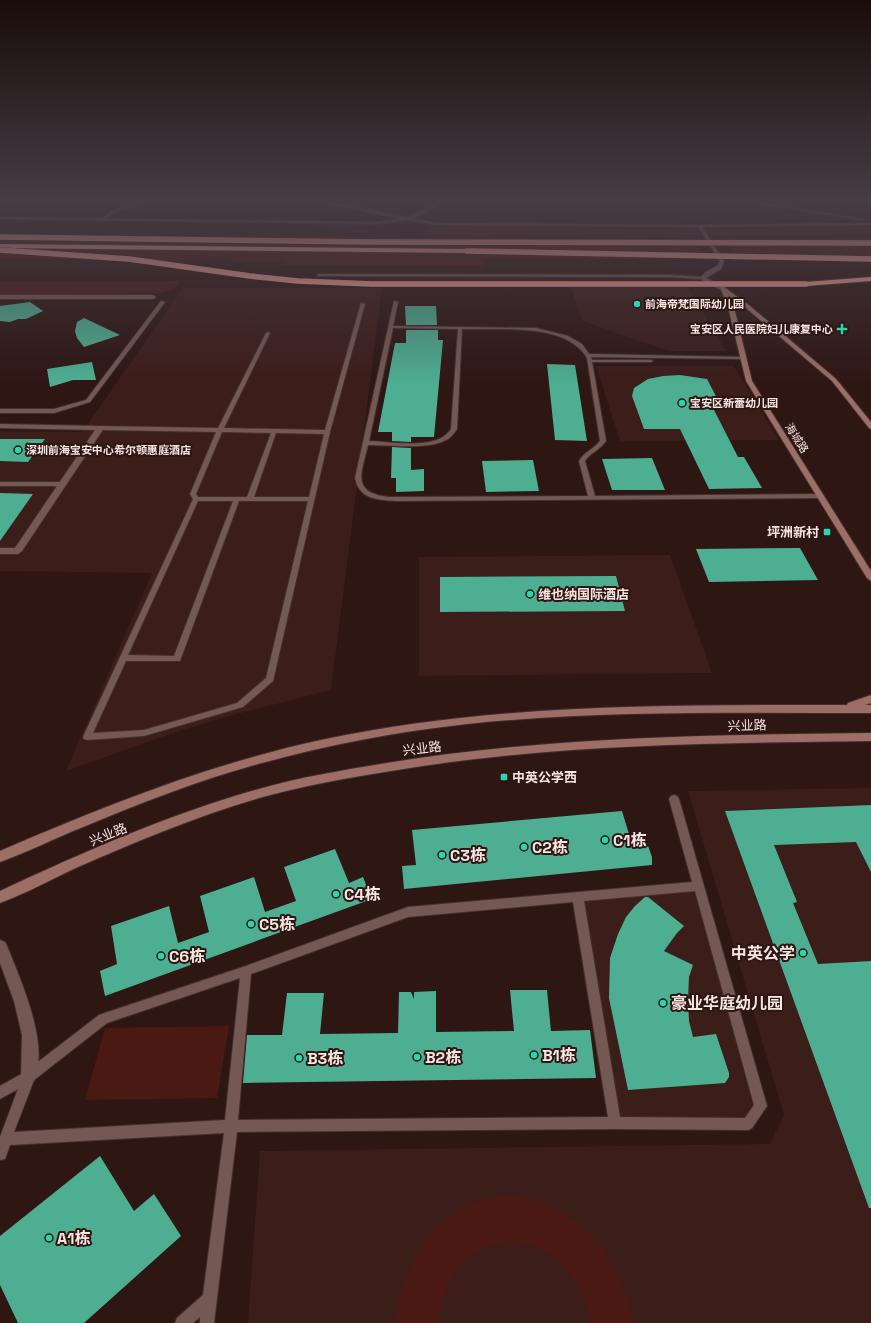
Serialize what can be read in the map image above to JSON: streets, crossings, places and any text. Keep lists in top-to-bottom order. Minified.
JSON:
{"streets":{"main road":["海城路","兴业路"]},"places":{"other":["前海帝梵国际幼儿园","宝安区新蕾幼儿园","深圳前海宝安中心希尔顿惠庭酒店","维也纳国际酒店","C1栋","C2栋","C3栋","C4栋","C5栋","中英公学","C6栋","豪业华庭幼儿园","B1栋","B2栋","B3栋","A1栋"],"health":["宝安区人民医院妇儿康复中心"],"transit":["坪洲新村","中英公学西"]}}
